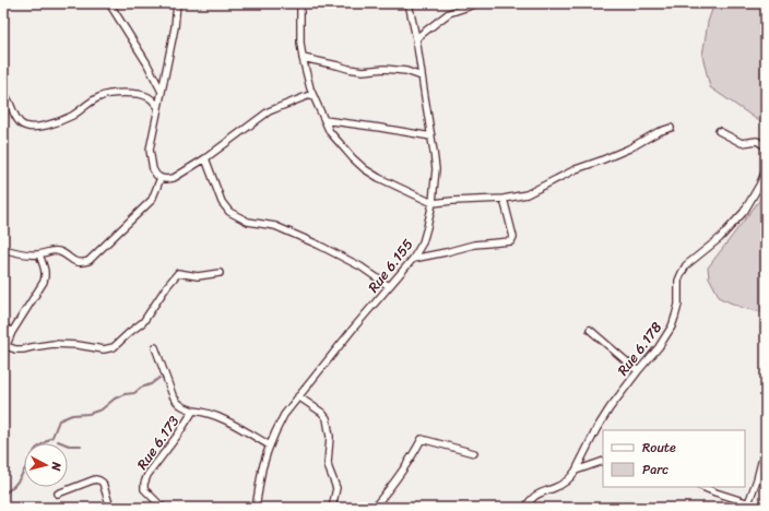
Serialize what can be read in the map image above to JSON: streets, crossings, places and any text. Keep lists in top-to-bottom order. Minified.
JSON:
{"streets":{"street":["Rue 6.155","Rue 6.178","Rue 6.173"]},"legend":["Route","Parc"],"north":"right"}
